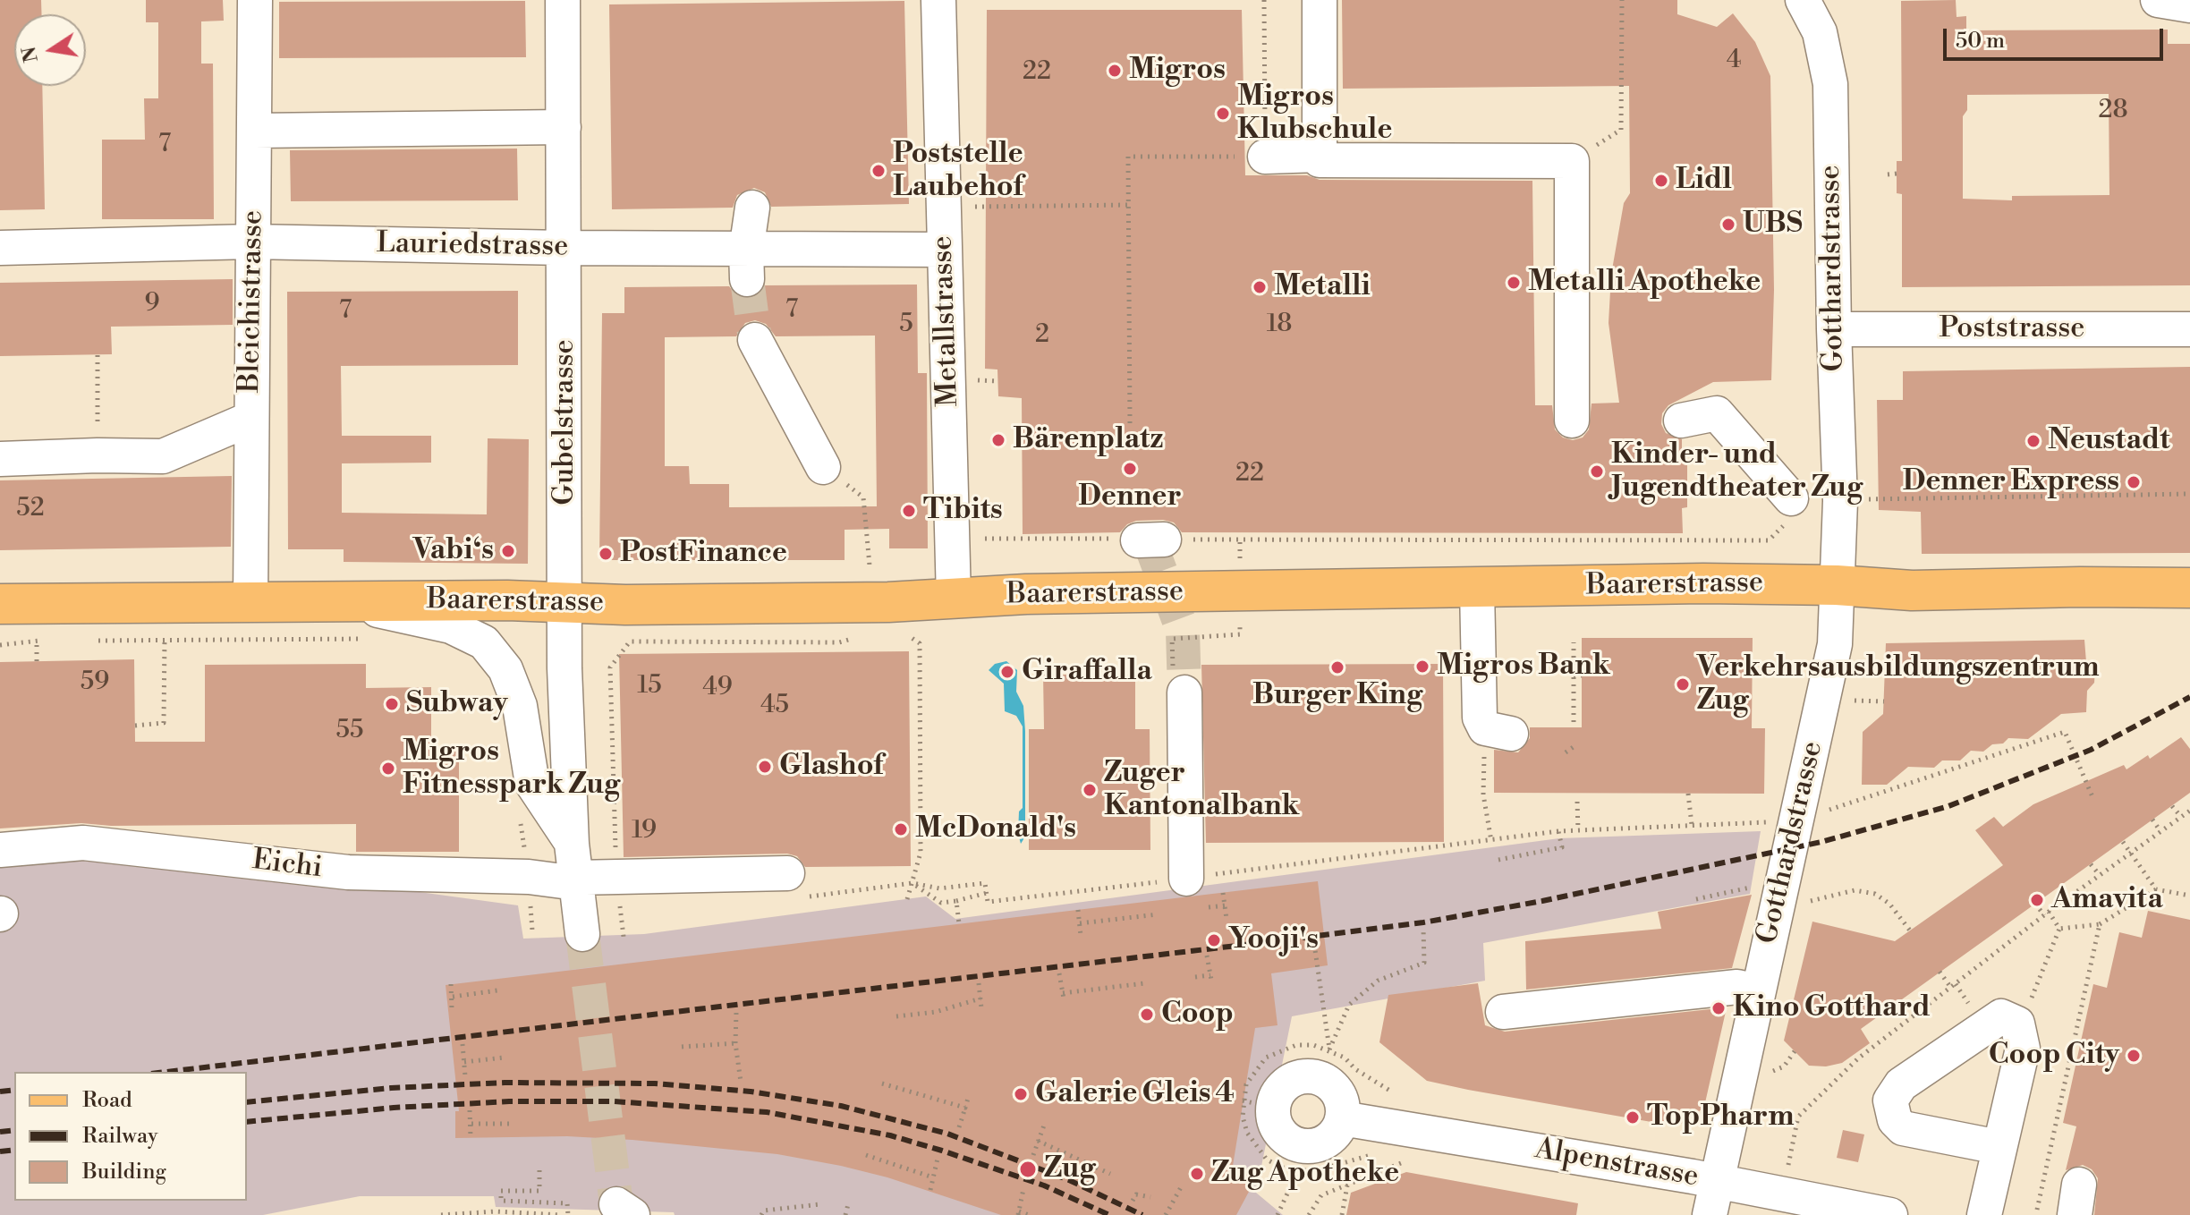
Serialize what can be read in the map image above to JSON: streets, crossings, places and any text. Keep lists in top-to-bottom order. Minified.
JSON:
{"streets":{"main road":["Baarerstrasse"],"street":["Lauriedstrasse","Gotthardstrasse","Bleichistrasse","Metallstrasse","Poststrasse","Gubelstrasse","Eichi","Alpenstrasse"]},"crossings":[["Lauriedstrasse","Bleichistrasse"],["Lauriedstrasse","Metallstrasse"],["Lauriedstrasse","Gubelstrasse"],["Gotthardstrasse","Poststrasse"],["Gotthardstrasse","Baarerstrasse"],["Gotthardstrasse","Alpenstrasse"],["Bleichistrasse","Baarerstrasse"],["Metallstrasse","Baarerstrasse"],["Gubelstrasse","Baarerstrasse"],["Gubelstrasse","Eichi"]],"places":["Migros","Migros Klubschule","Poststelle Laubehof","Lidl","UBS","Metalli Apotheke","Metalli","Bärenplatz","Neustadt","Denner","Kinder- und Jugendtheater Zug","Denner Express","Tibits","Vabi‘s","PostFinance","Migros Bank","Burger King","Giraffalla","Verkehrsausbildungszentrum Zug","Subway","Glashof","Migros Fitnesspark Zug","Zuger Kantonalbank","McDonald's","Amavita","Yooji's","Kino Gotthard","Coop","Coop City","Galerie Gleis 4","TopPharm","Zug","Zug Apotheke"],"house_numbers":["4","22","28","7","9","7","7","5","18","2","22","52","59","15","49","45","55","19"],"legend":["Road","Railway","Building"],"scale_bar":"50 m","north":"left"}
